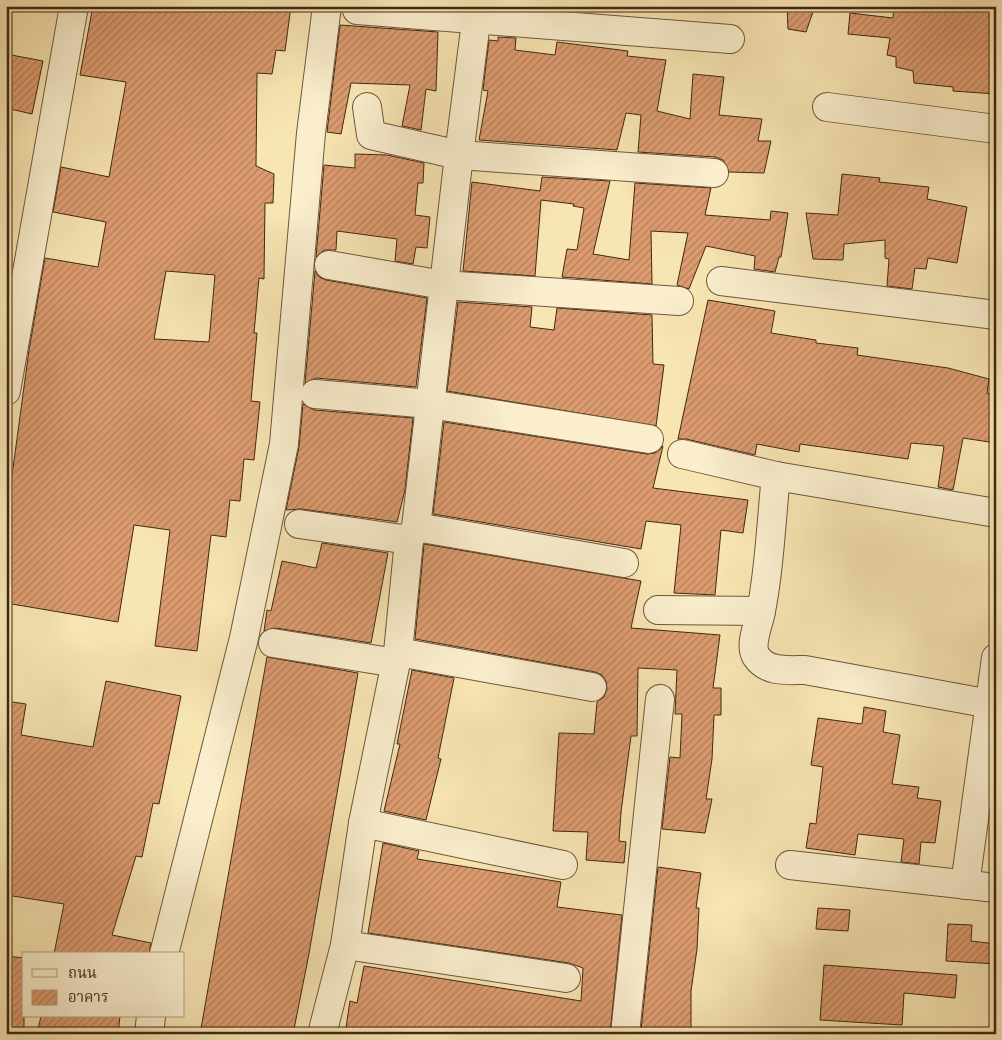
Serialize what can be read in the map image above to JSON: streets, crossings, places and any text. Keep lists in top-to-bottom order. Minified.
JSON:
{"legend":["ถนน","อาคาร"]}
